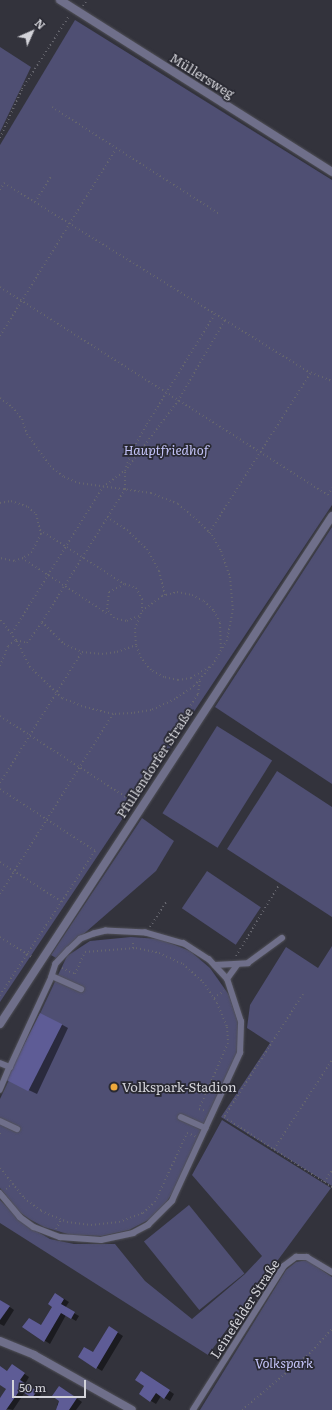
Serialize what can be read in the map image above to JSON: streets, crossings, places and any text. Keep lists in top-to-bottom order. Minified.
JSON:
{"streets":{"street":["Müllersweg","Pfullendorfer Straße"],"lane":["Leinefelder Straße"]},"parks":["Hauptfriedhof","Volkspark"],"places":["Volkspark-Stadion"],"scale_bar":"50 m","north":"top right"}
